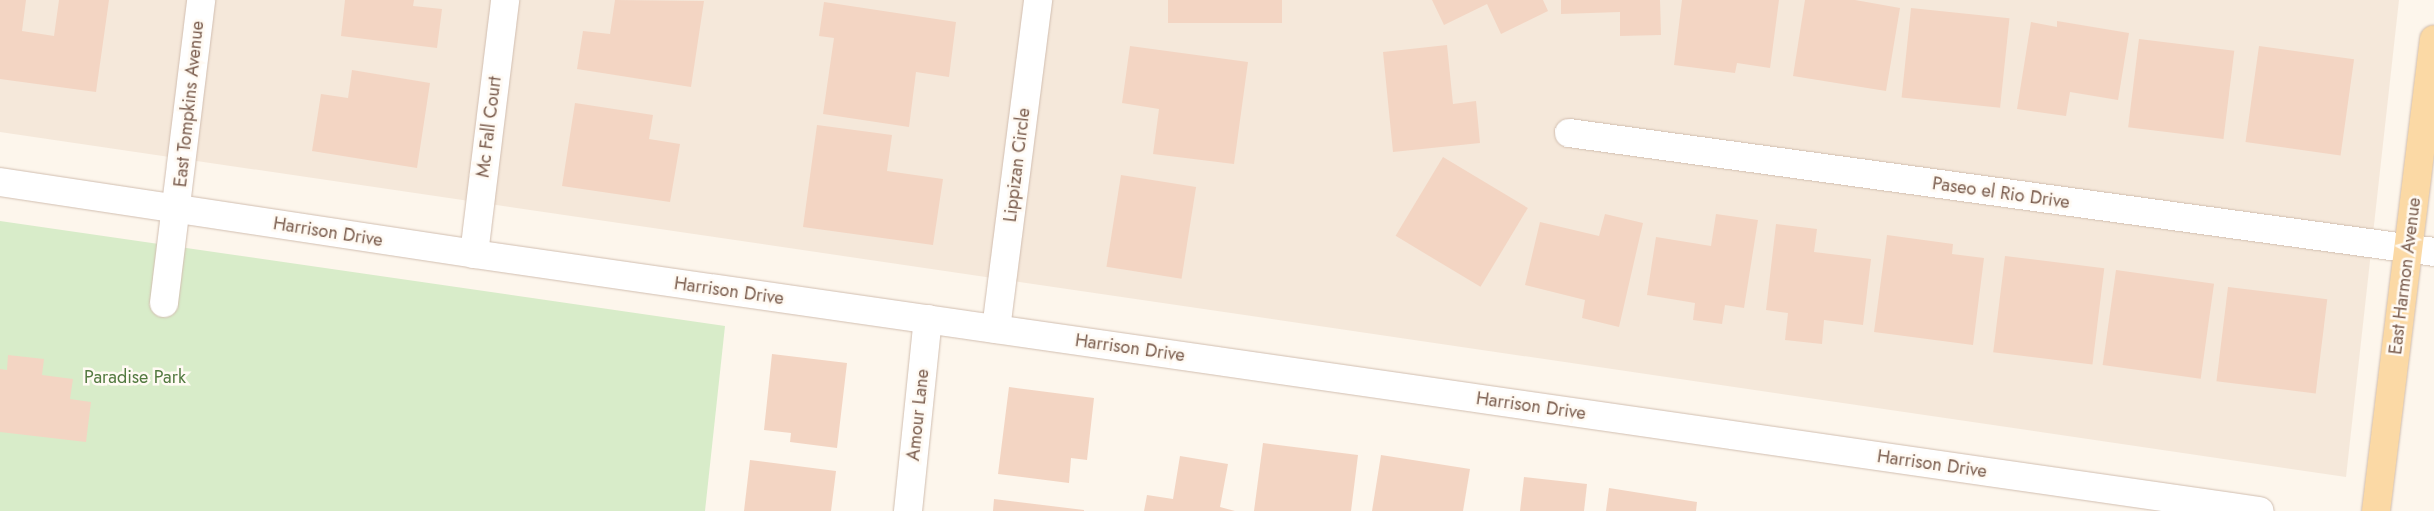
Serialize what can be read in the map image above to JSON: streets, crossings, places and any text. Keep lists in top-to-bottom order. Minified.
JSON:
{"streets":{"main road":["East Harmon Avenue"],"street":["East Tompkins Avenue","Mc Fall Court","Lippizan Circle","Paseo el Rio Drive","Harrison Drive","Amour Lane"]},"crossings":[["East Tompkins Avenue","Harrison Drive"],["Mc Fall Court","Harrison Drive"],["Lippizan Circle","Harrison Drive"],["Paseo el Rio Drive","East Harmon Avenue"],["Harrison Drive","Amour Lane"]],"parks":["Paradise Park"]}
